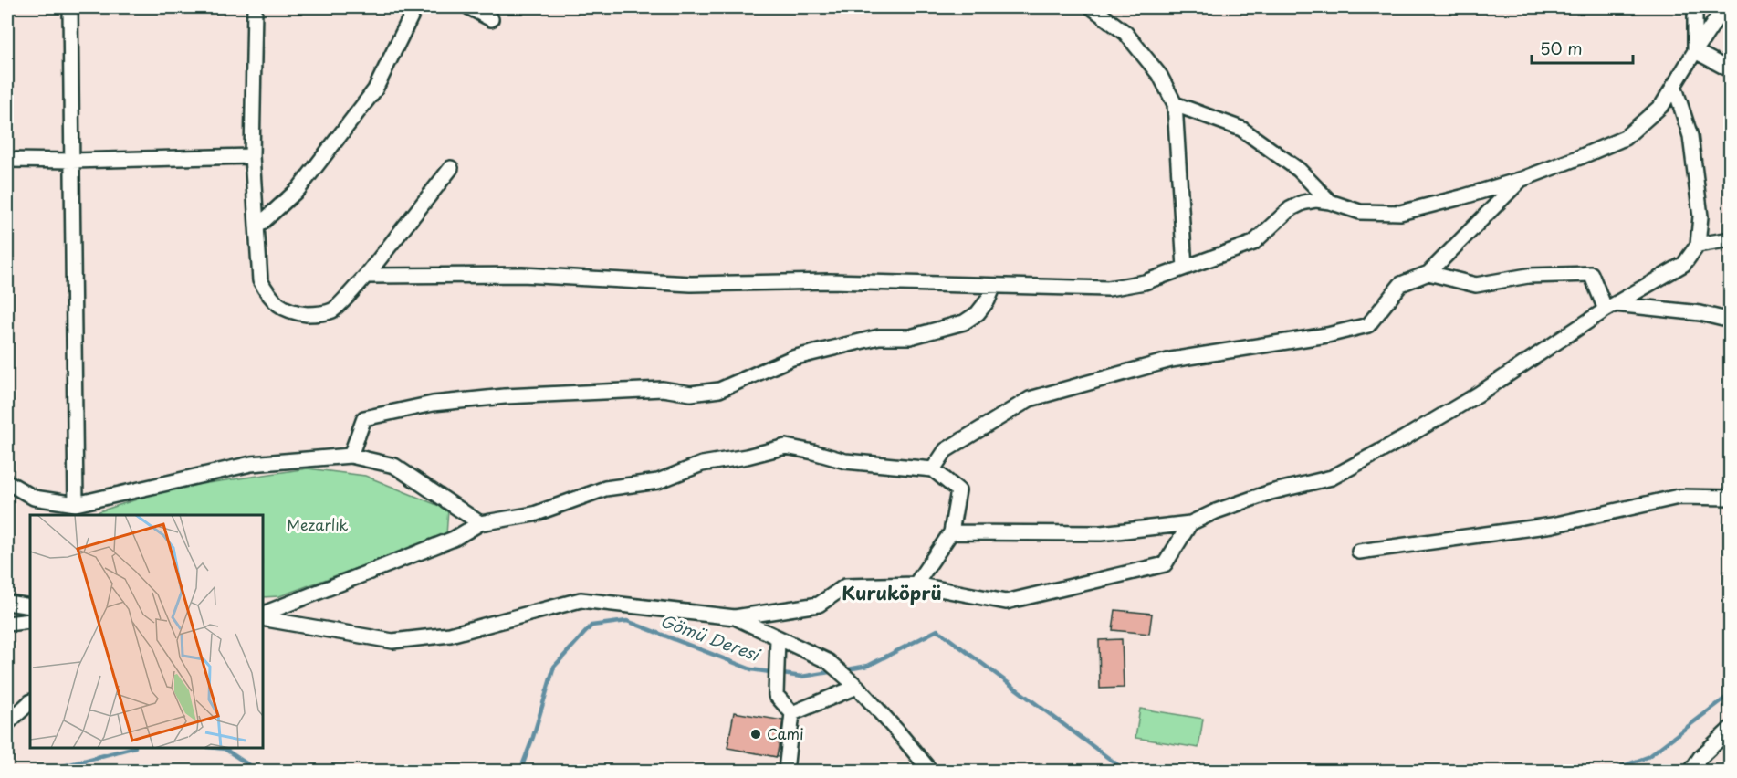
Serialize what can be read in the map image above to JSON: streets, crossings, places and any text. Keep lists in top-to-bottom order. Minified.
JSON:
{"districts":["Kuruköprü"],"water":["Gömü Deresi"],"parks":["Mezarlık"],"places":["Cami"],"scale_bar":"50 m"}
